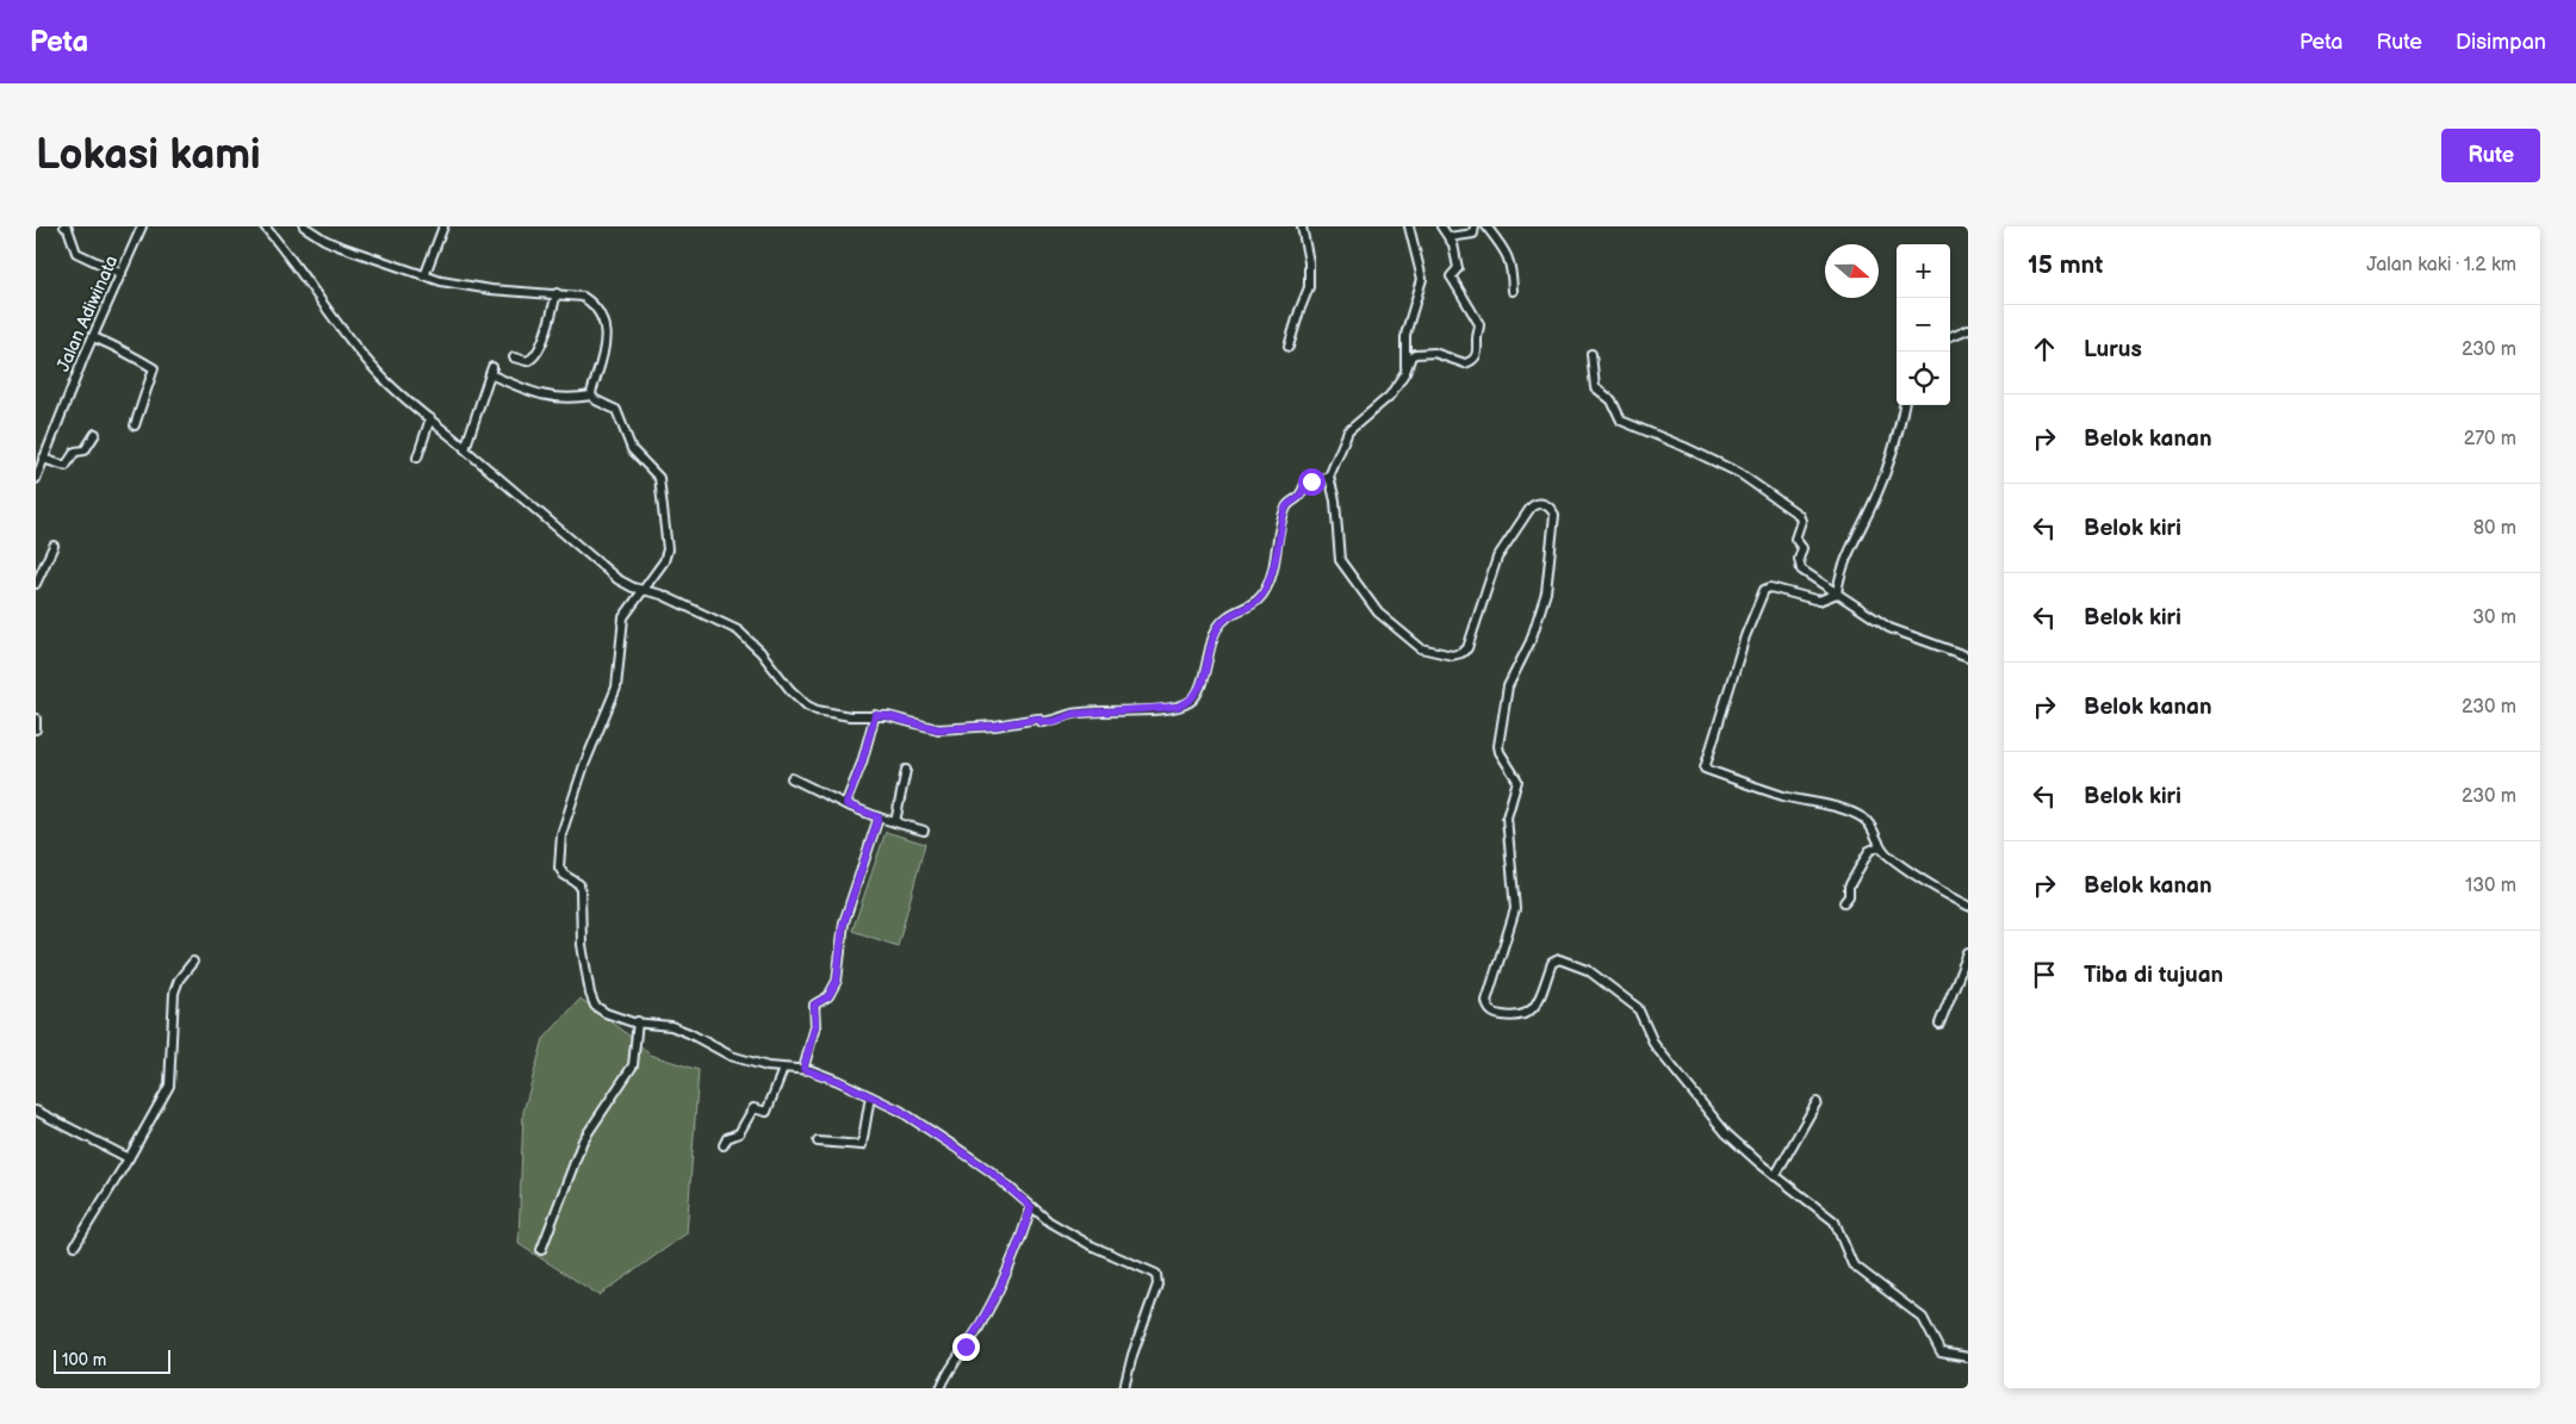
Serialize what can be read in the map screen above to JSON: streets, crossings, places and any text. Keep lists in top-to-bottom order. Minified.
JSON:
{"streets":{"street":["Jalan Adiwinata"]},"scale_bar":"100 m","north":"right","page":{"header":"Peta","nav":["Peta","Rute","Disimpan"],"buttons":"Rute","title":"Lokasi kami","heading":["15 mnt","Jalan kaki · 1.2 km"],"map_buttons":["+","−"],"list":[["Lurus","230 m"],["Belok kanan","270 m"],["Belok kiri","80 m"],["Belok kiri","30 m"],["Belok kanan","230 m"],["Belok kiri","230 m"],["Belok kanan","130 m"],"Tiba di tujuan"],"scale":"100 m"}}
